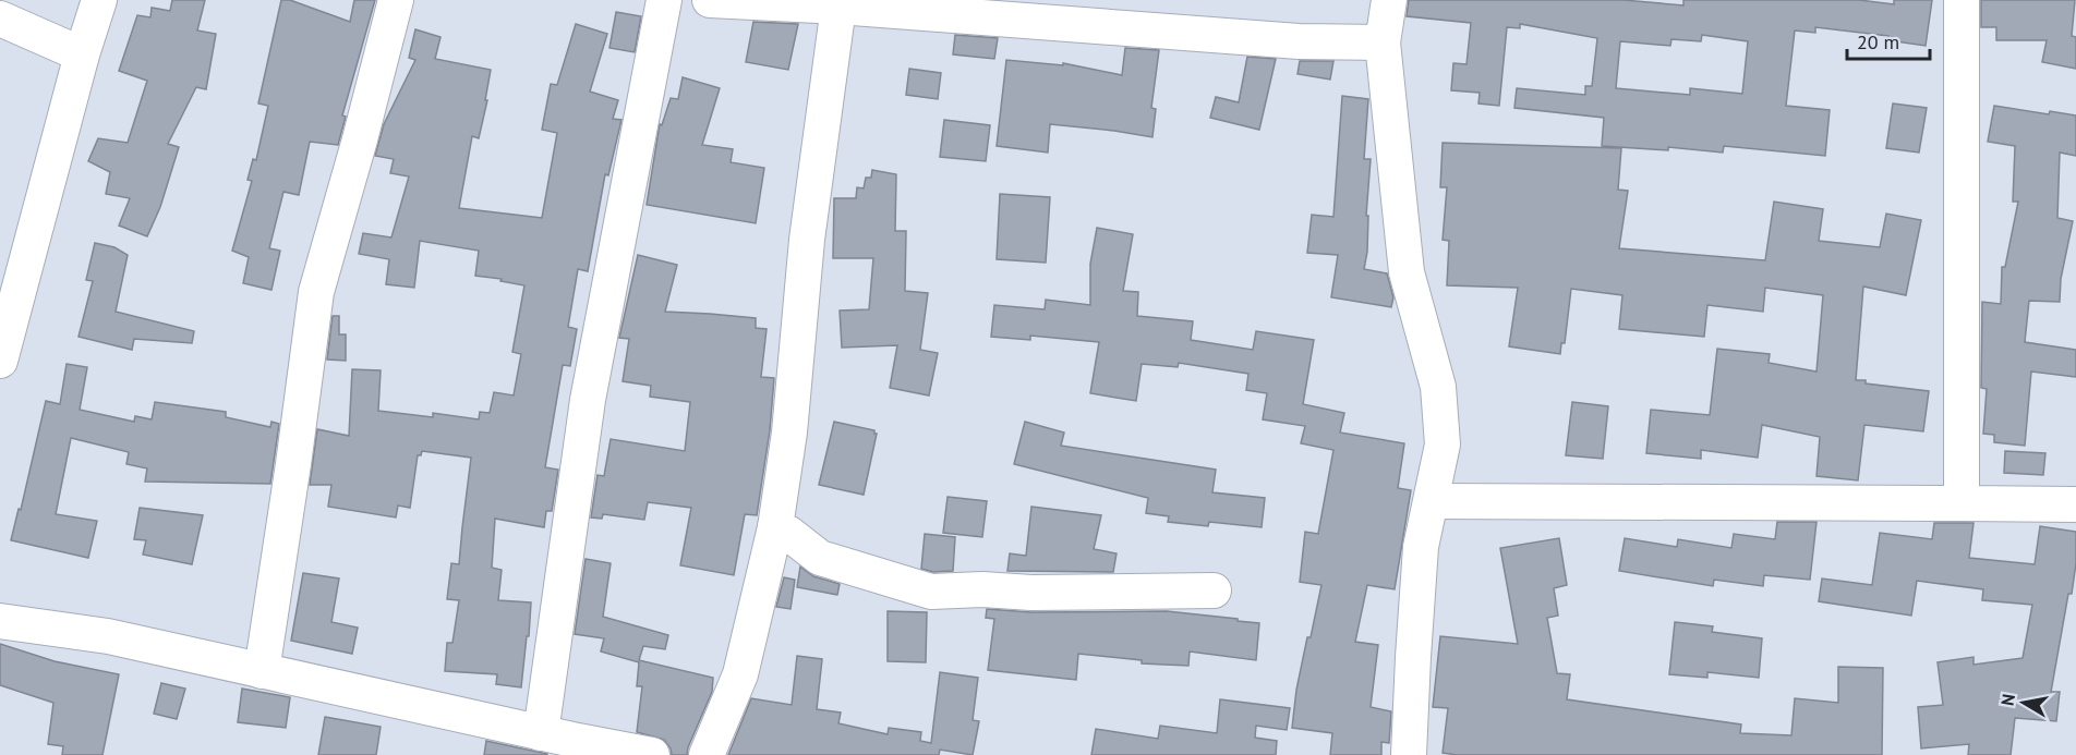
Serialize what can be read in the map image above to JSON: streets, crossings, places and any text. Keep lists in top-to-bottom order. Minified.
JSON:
{"scale_bar":"20 m","north":"left"}
